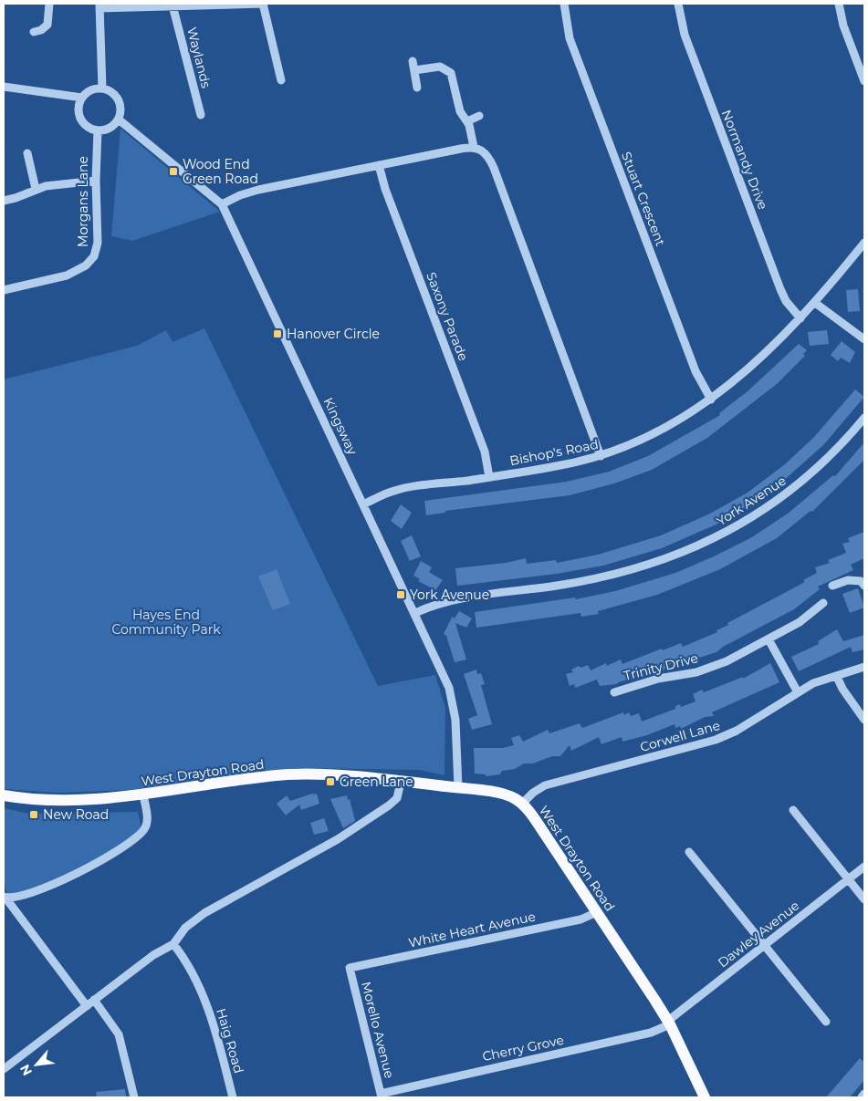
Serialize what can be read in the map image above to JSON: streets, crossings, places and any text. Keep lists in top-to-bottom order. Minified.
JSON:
{"streets":{"main road":["West Drayton Road"],"street":["Waylands","Normandy Drive","Stuart Crescent","Morgans Lane","Saxony Parade","Kingsway","Bishop's Road","York Avenue","Trinity Drive","Corwell Lane","White Heart Avenue","Dawley Avenue","Morello Avenue","Haig Road","Cherry Grove"]},"crossings":[["Normandy Drive","Bishop's Road"],["Stuart Crescent","Bishop's Road"],["Morgans Lane","Kingsway"],["Saxony Parade","Bishop's Road"],["Kingsway","Bishop's Road"],["Kingsway","York Avenue"],["Kingsway","West Drayton Road"],["Corwell Lane","West Drayton Road"],["West Drayton Road","White Heart Avenue"],["West Drayton Road","Dawley Avenue"],["West Drayton Road","Cherry Grove"],["White Heart Avenue","Morello Avenue"],["Dawley Avenue","Cherry Grove"],["Morello Avenue","Cherry Grove"]],"parks":["Hayes End Community Park"],"places":{"transit":["Wood End Green Road","Hanover Circle","York Avenue","Green Lane","New Road"]},"north":"bottom left"}
